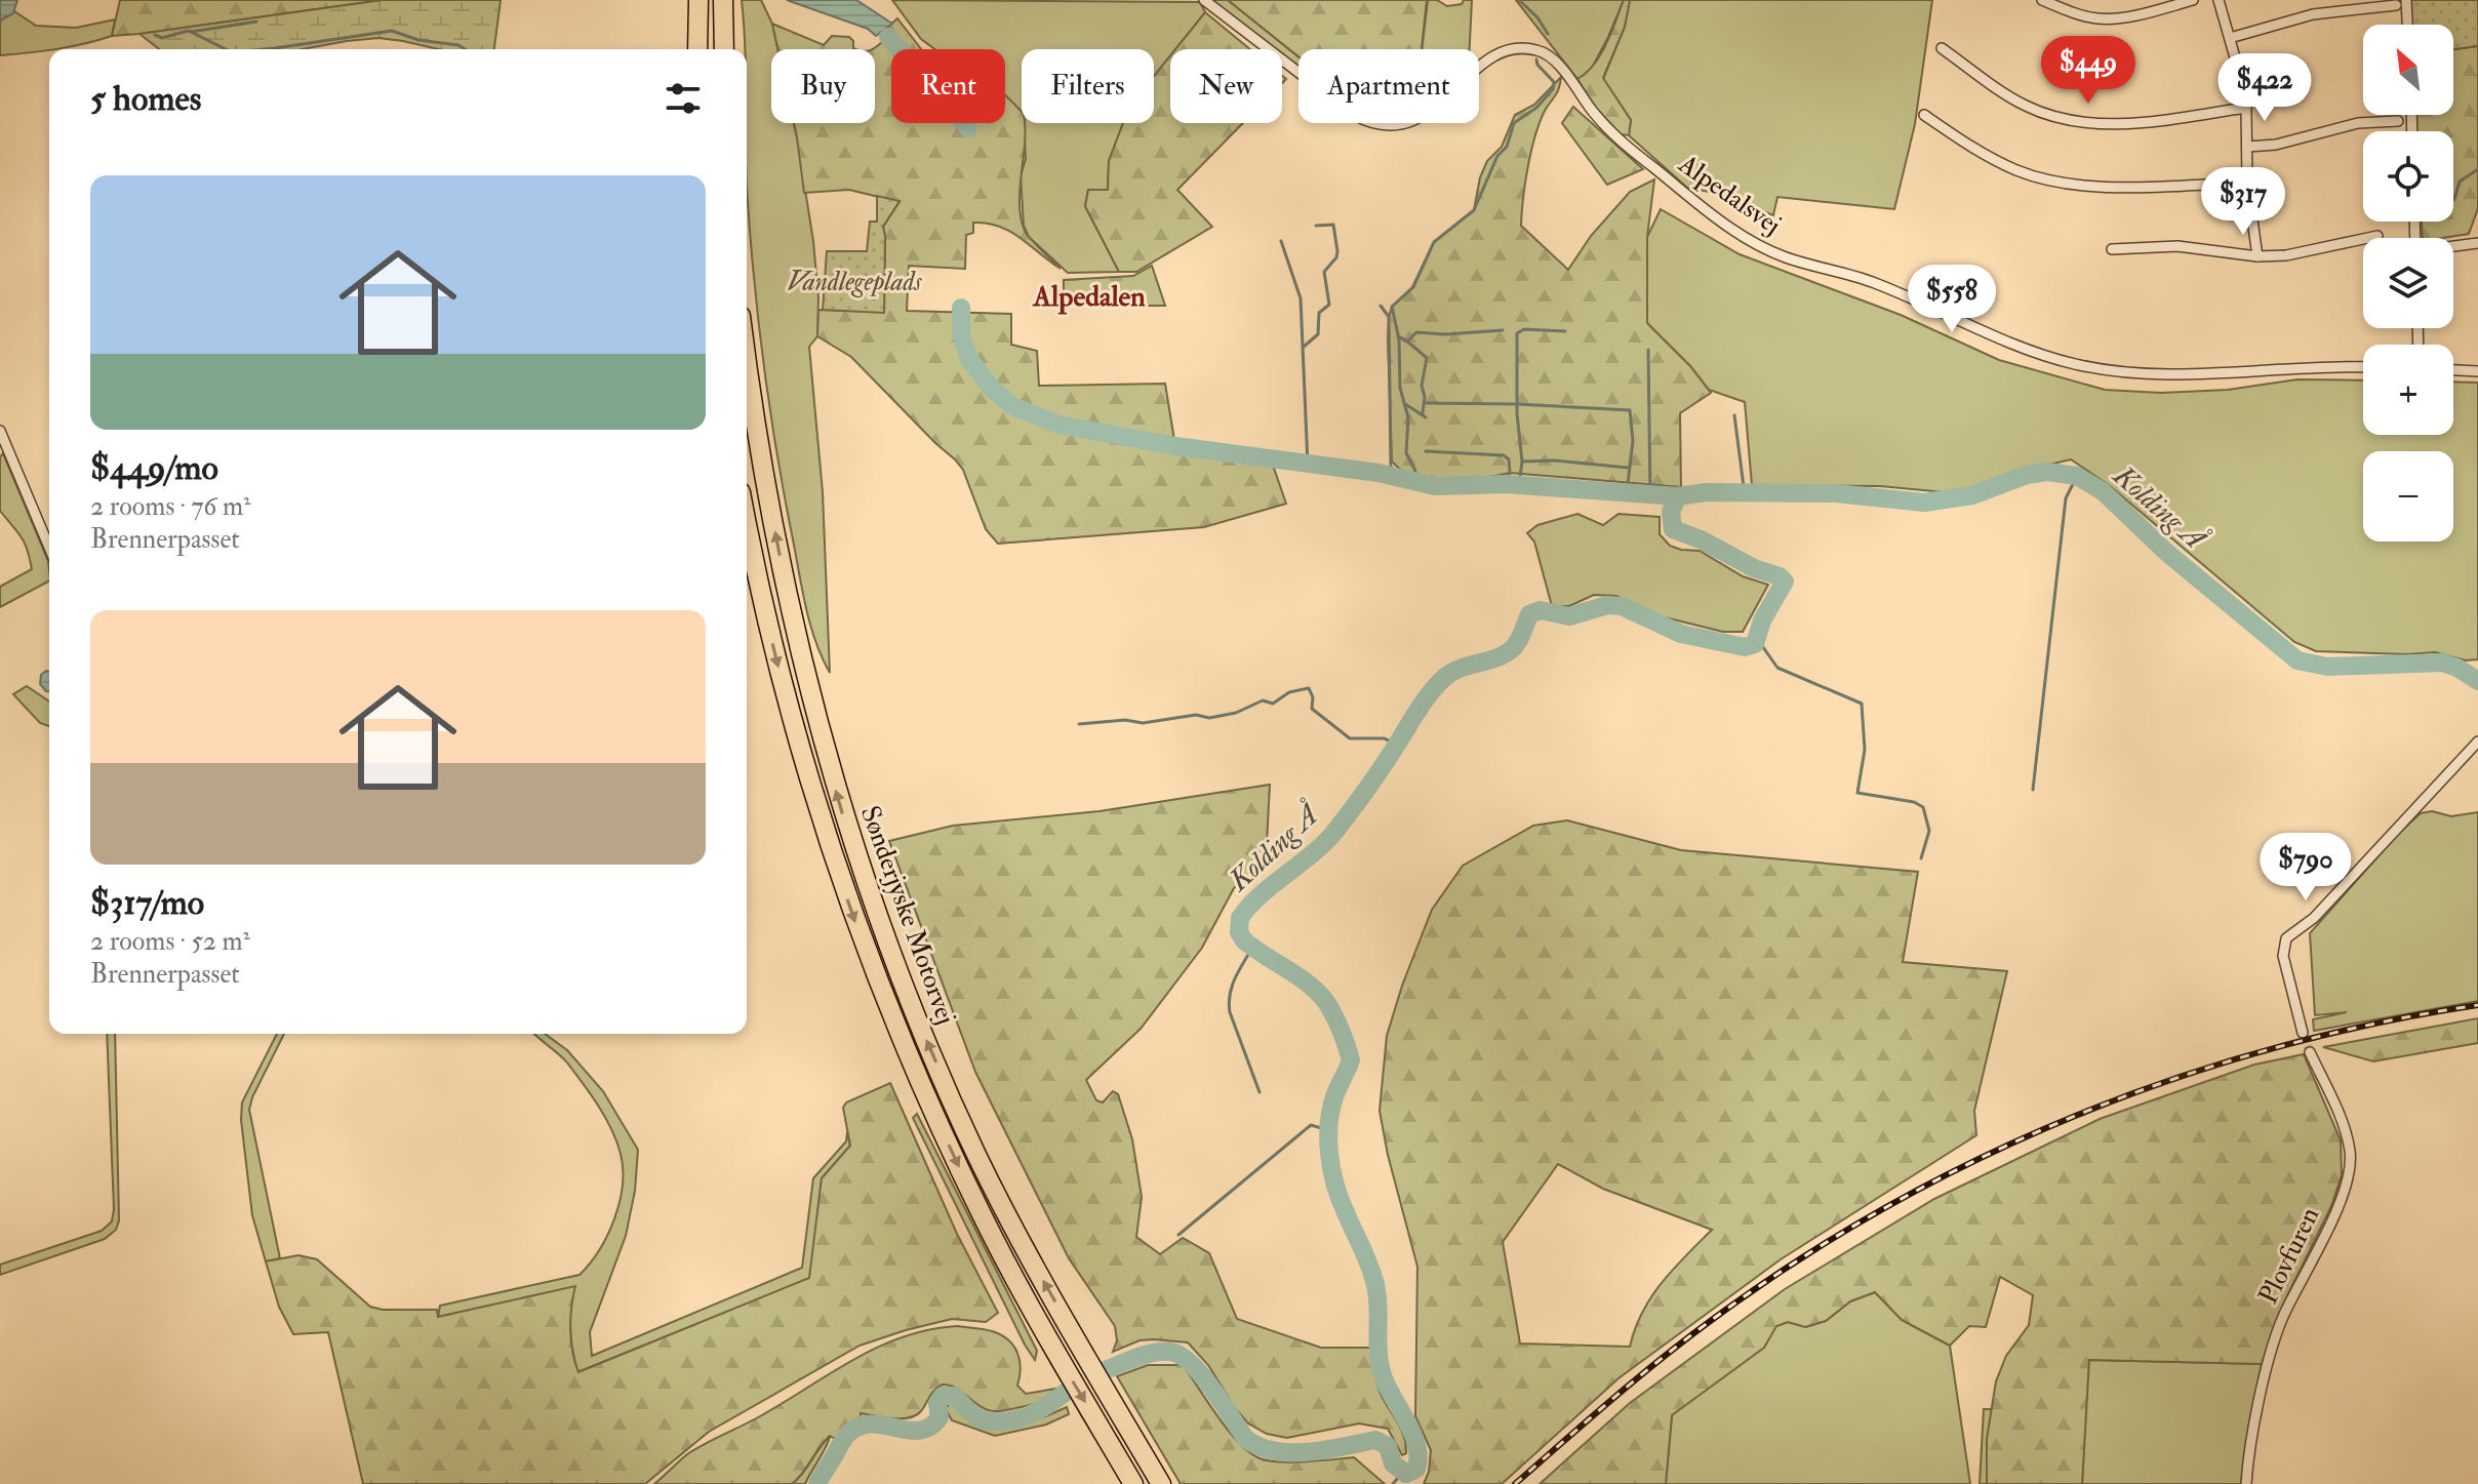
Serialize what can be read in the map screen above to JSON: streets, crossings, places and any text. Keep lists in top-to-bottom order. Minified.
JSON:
{"streets":{"highway":["Sønderjyske Motorvej"],"street":["Alpedalsvej","Plovfuren"]},"districts":["Alpedalen"],"water":["Kolding Å"],"parks":["Vandlegeplads"],"north":"top left","page":{"map_buttons":["+","−"],"price":["$449","$422","$317","$558","$790"],"chip":["Buy","Rent","Filters","New","Apartment"],"heading":"5 homes","list":[{"name":"$449/mo","note":"2 rooms · 76 m² · Brennerpasset"},{"name":"$317/mo","note":"2 rooms · 52 m² · Brennerpasset"}]}}
